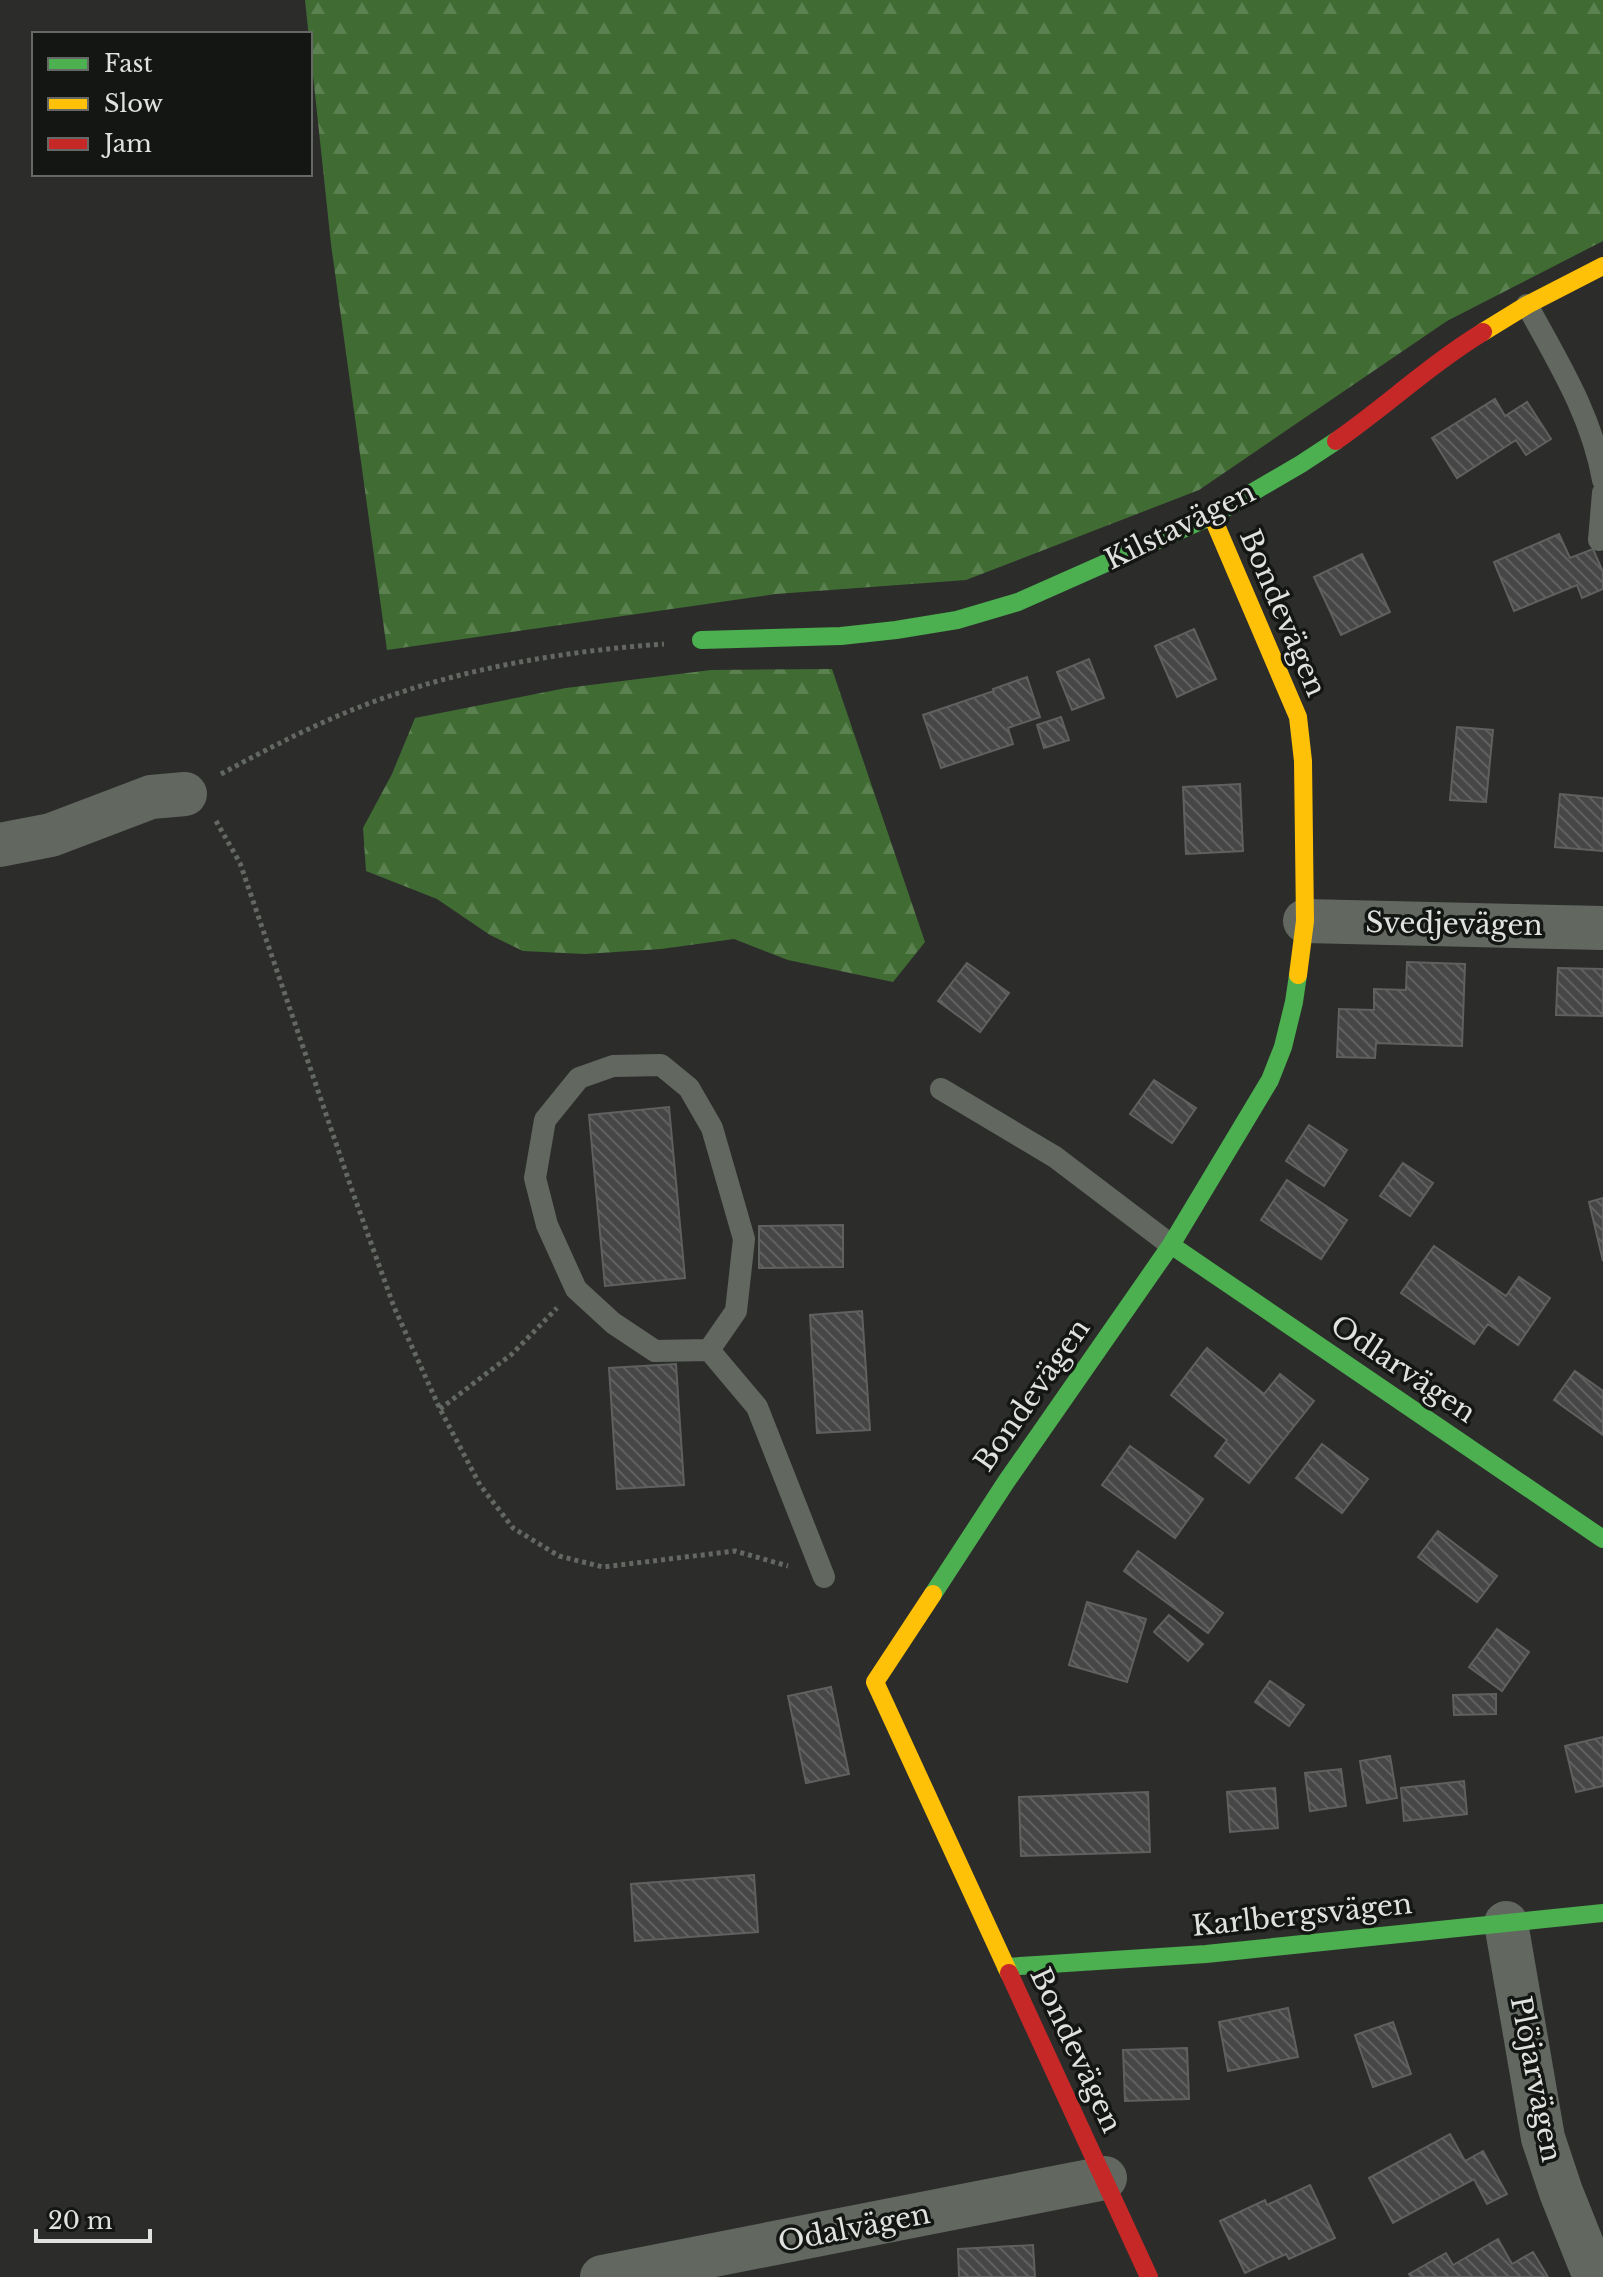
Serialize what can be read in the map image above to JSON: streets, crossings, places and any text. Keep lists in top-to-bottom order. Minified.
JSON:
{"streets":{"street":["Kilstavägen","Bondevägen","Svedjevägen","Odlarvägen","Karlbergsvägen","Plöjarvägen","Odalvägen"]},"crossings":[["Kilstavägen","Bondevägen"],["Bondevägen","Svedjevägen"],["Bondevägen","Odlarvägen"],["Bondevägen","Karlbergsvägen"],["Bondevägen","Odalvägen"],["Karlbergsvägen","Plöjarvägen"]],"legend":["Fast","Slow","Jam"],"scale_bar":"20 m"}
